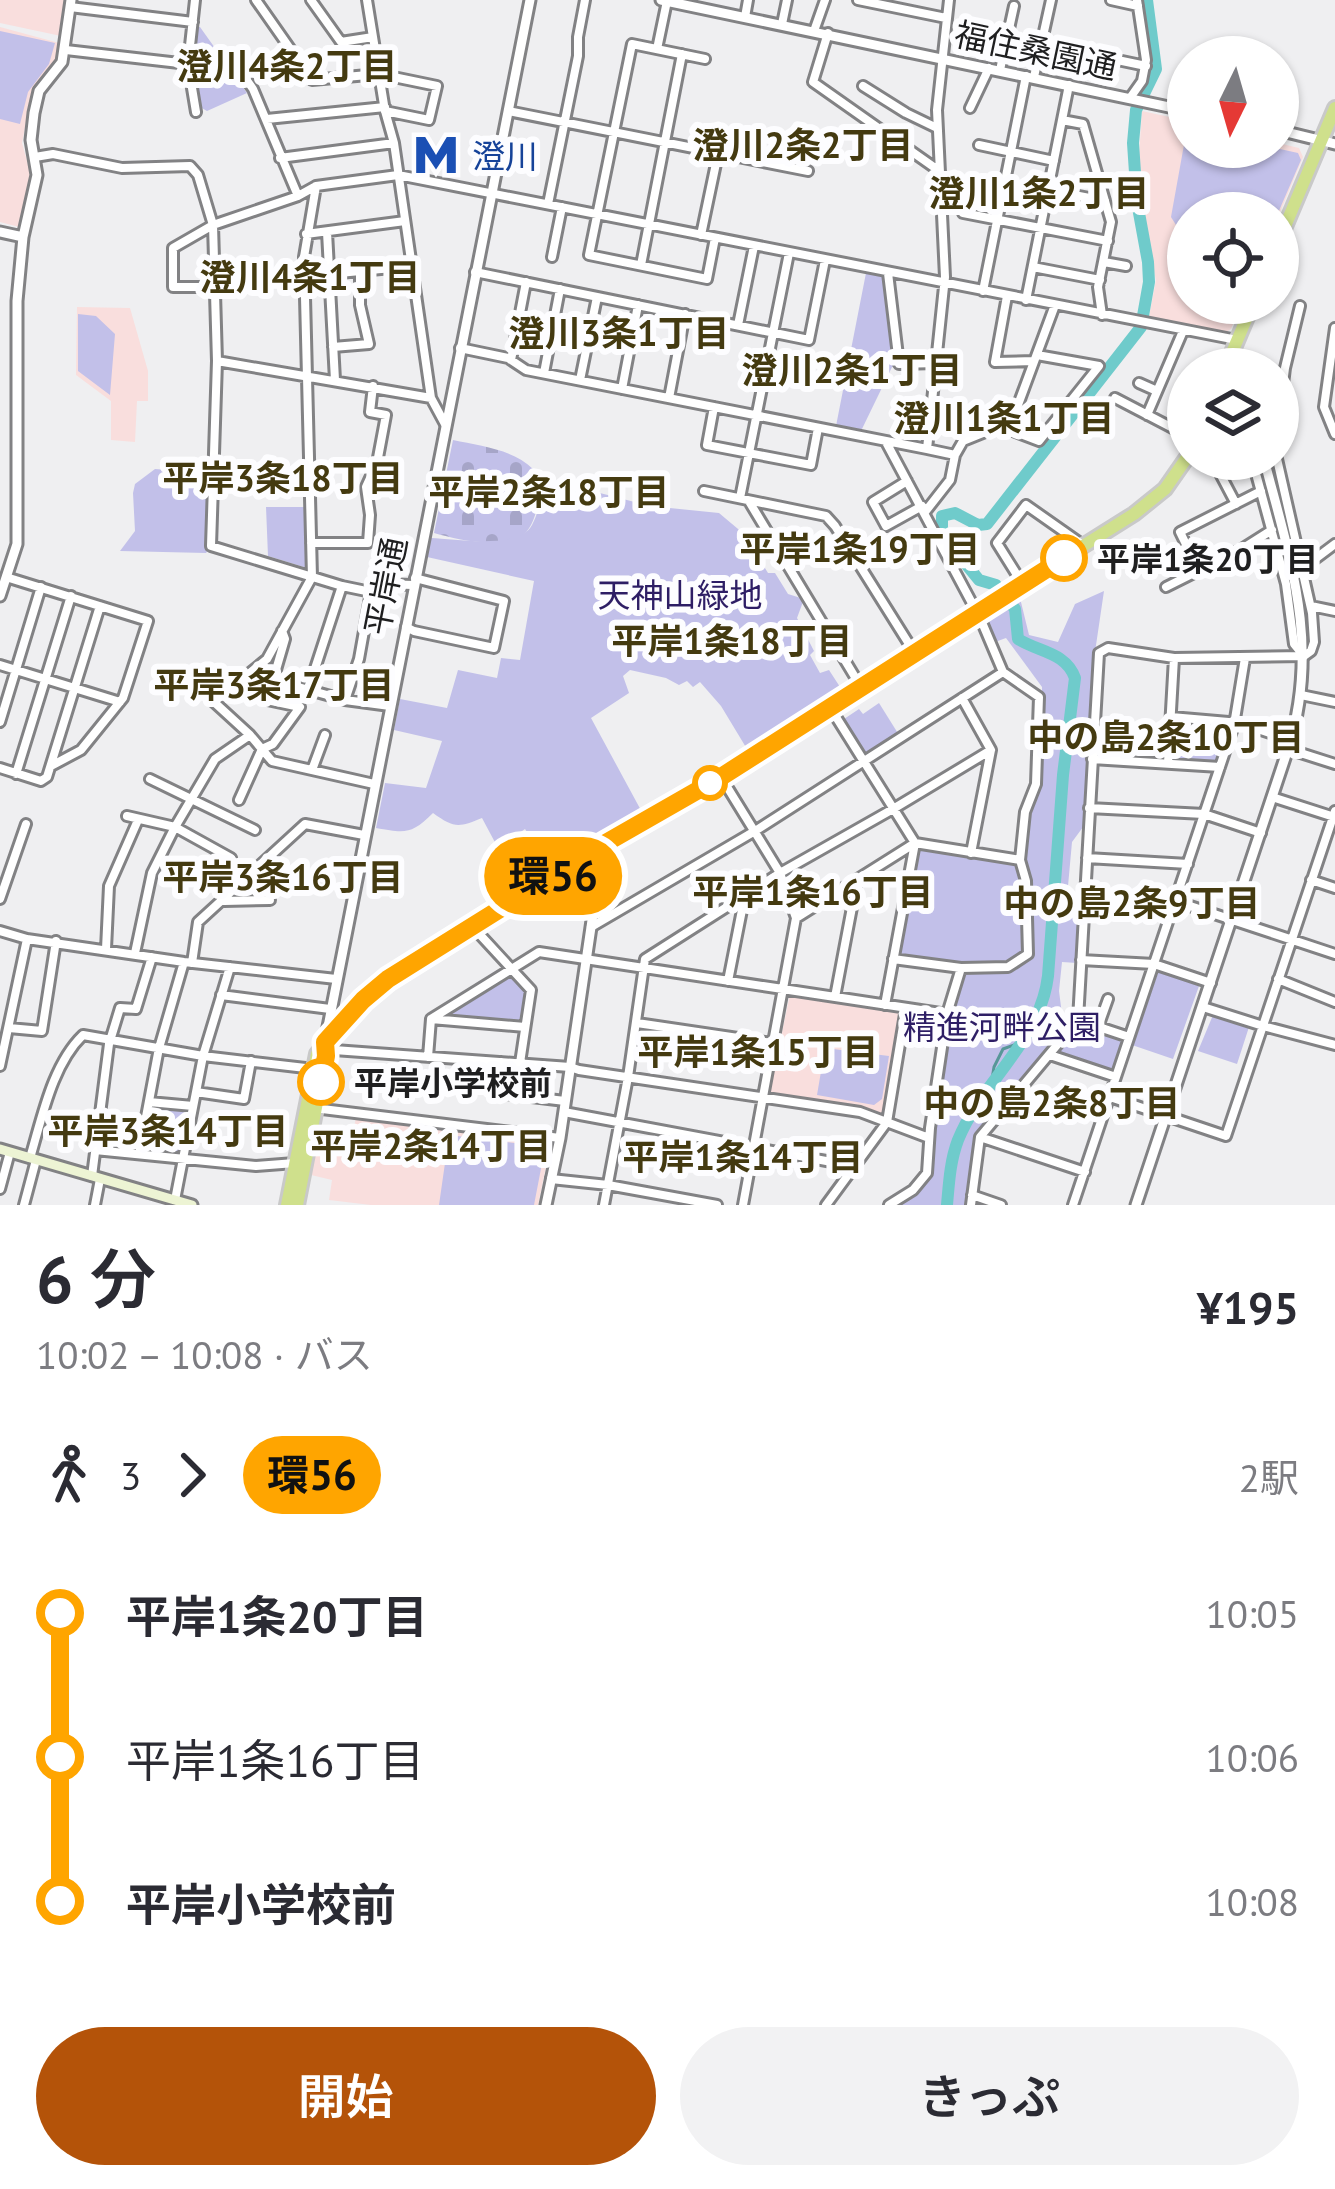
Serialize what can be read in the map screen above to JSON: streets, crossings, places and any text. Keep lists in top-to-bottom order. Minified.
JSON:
{"streets":{"highway":["平岸通"],"street":["福住桑園通"]},"districts":["澄川4条2丁目","澄川2条2丁目","澄川1条2丁目","澄川4条1丁目","澄川3条1丁目","澄川2条1丁目","澄川1条1丁目","平岸3条18丁目","平岸2条18丁目","平岸1条19丁目","平岸1条18丁目","平岸3条17丁目","中の島2条10丁目","平岸3条16丁目","平岸1条16丁目","中の島2条9丁目","平岸1条15丁目","中の島2条8丁目","平岸3条14丁目","平岸2条14丁目","平岸1条14丁目"],"parks":["天神山緑地","精進河畔公園"],"places":{"metro station":["澄川"],"other":["平岸1条20丁目","平岸小学校前"]},"lines":["bus line 環56"],"north":"bottom","page":{"on_map":"環56","heading":["6 分","10:02 – 10:08 · バス","¥195"],"legs":["3","環56","2駅"],"list":[{"name":"平岸1条20丁目","value":"10:05"},{"name":"平岸1条16丁目","value":"10:06"},{"name":"平岸小学校前","value":"10:08"}],"buttons":["開始","きっぷ"]}}
